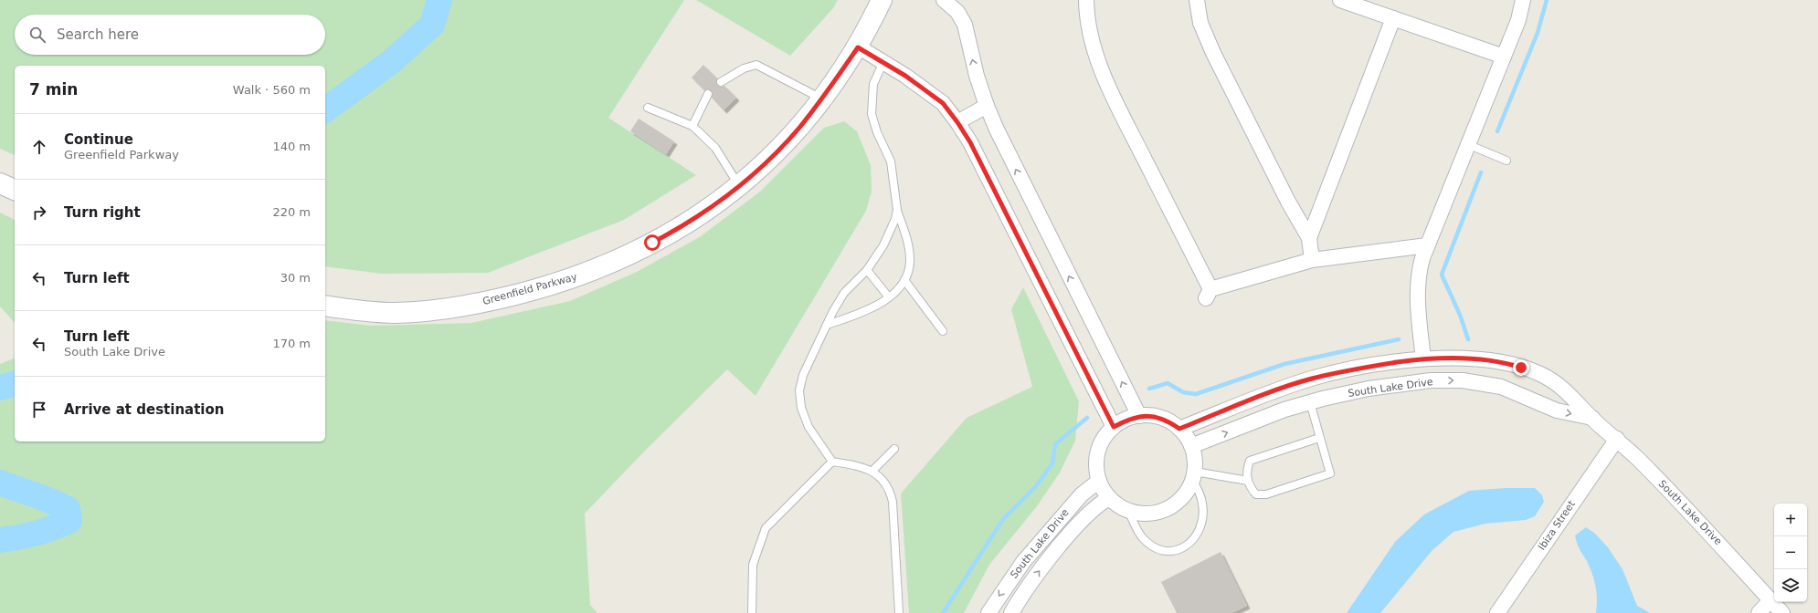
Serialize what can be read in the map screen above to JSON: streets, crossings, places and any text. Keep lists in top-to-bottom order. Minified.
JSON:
{"streets":{"main road":["Greenfield Parkway"],"street":["South Lake Drive","Ibiza Street"]},"crossings":[["South Lake Drive","Ibiza Street"]],"page":{"search":"Search here","heading":["7 min","Walk · 560 m"],"list":[["Continue","Greenfield Parkway","140 m"],["Turn right","220 m"],["Turn left","30 m"],["Turn left","South Lake Drive","170 m"],"Arrive at destination"],"map_buttons":["+","−"]}}
